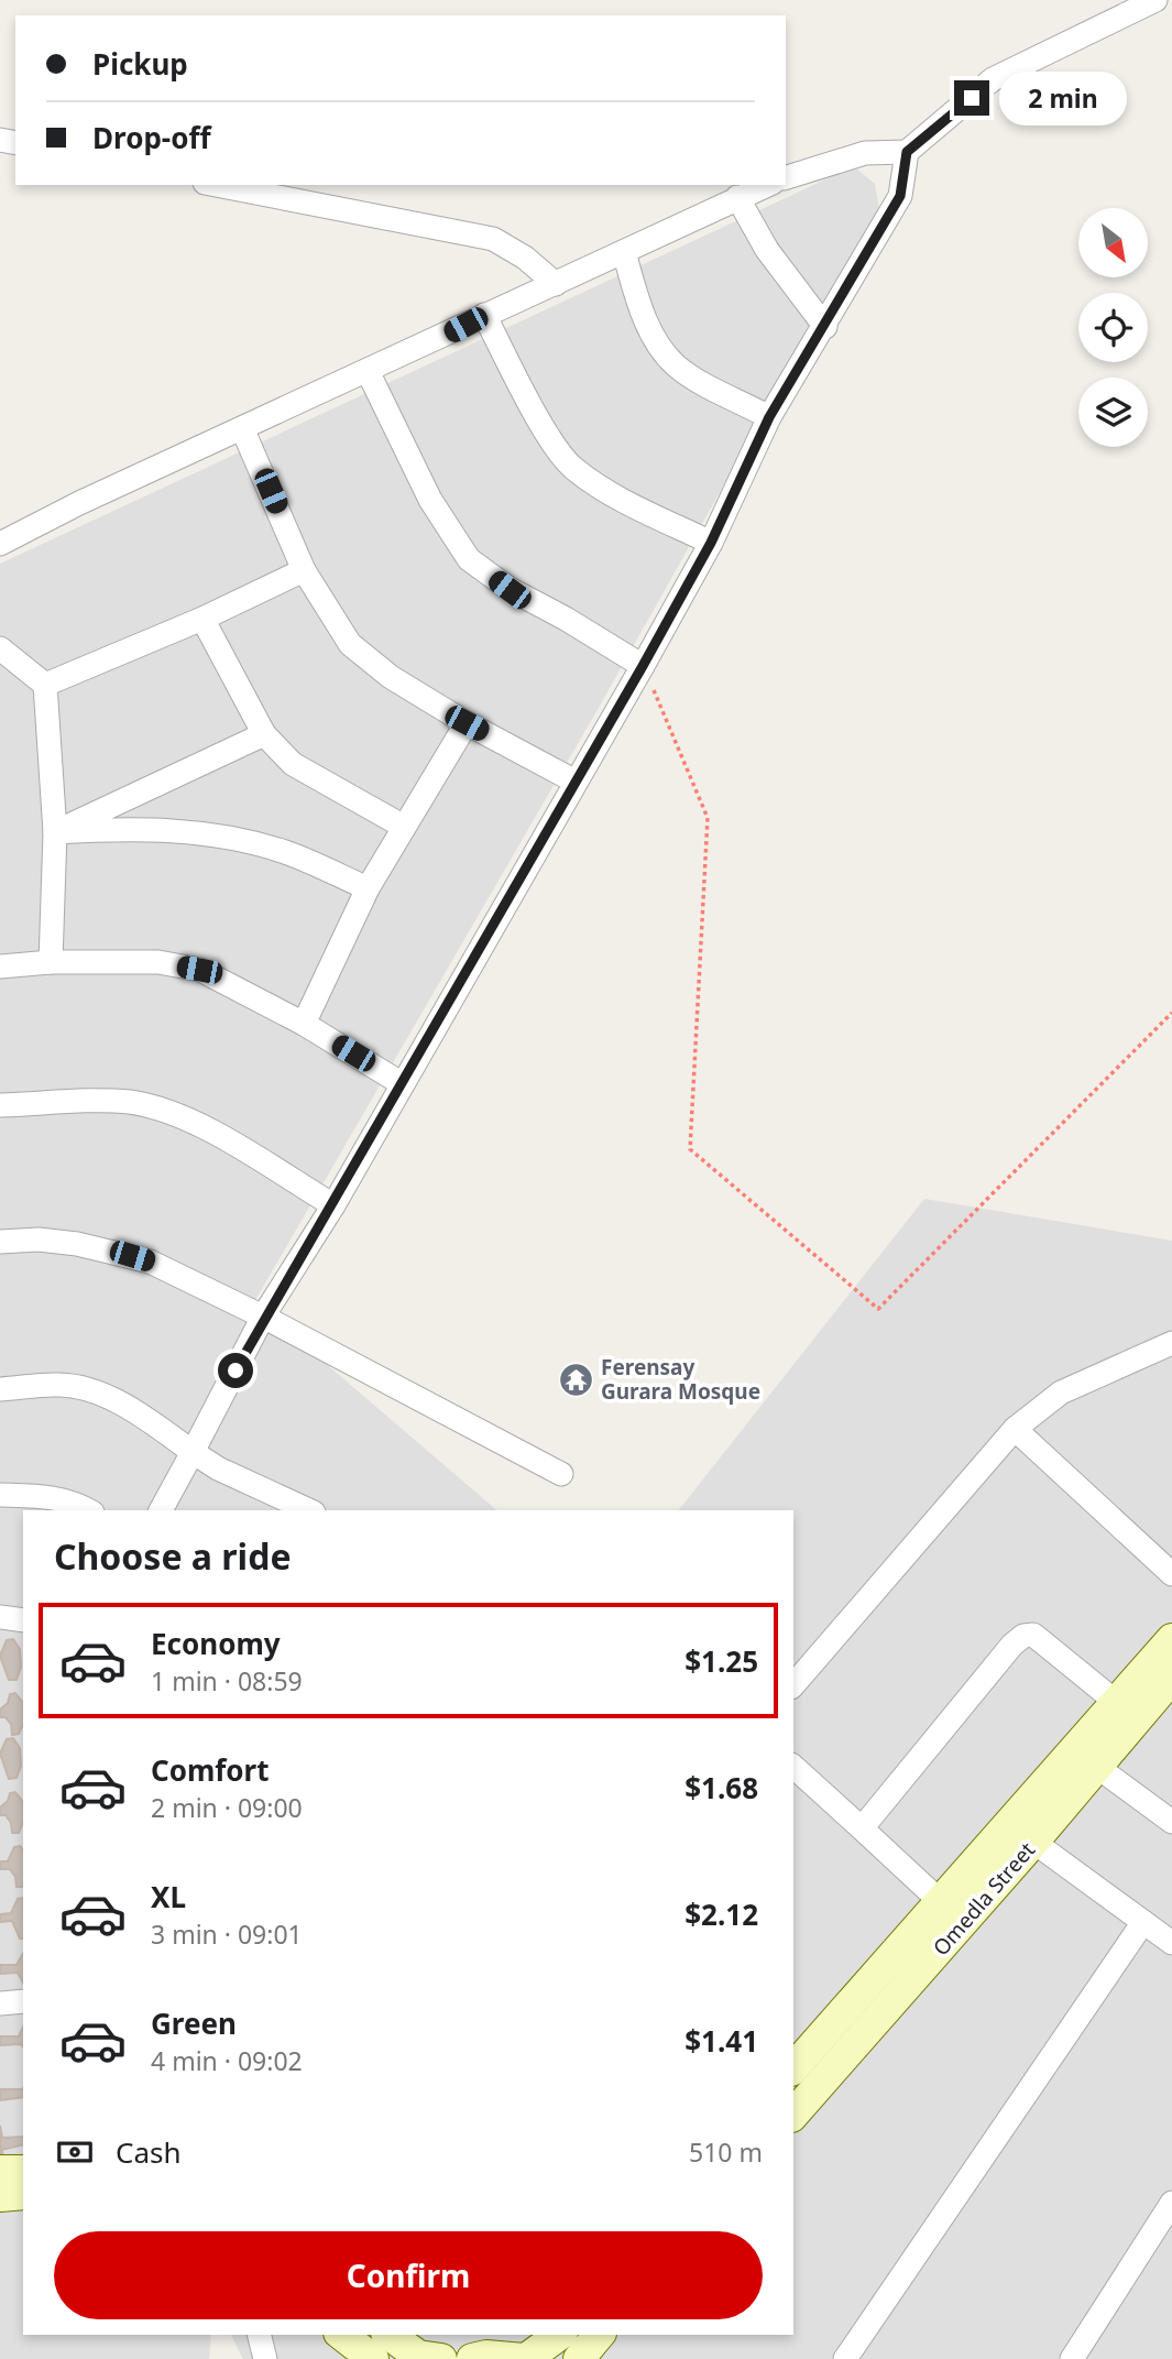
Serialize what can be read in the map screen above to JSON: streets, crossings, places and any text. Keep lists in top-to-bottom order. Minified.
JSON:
{"streets":{"main road":["Omedla Street"]},"places":{"temple":["Ferensay Gurara Mosque"]},"north":"bottom right","page":{"banner":["Pickup","Drop-off"],"bubble":"2 min","heading":"Choose a ride","list":[{"name":"Economy","note":"1 min · 08:59","value":"$1.25"},{"name":"Comfort","note":"2 min · 09:00","value":"$1.68"},{"name":"XL","note":"3 min · 09:01","value":"$2.12"},{"name":"Green","note":"4 min · 09:02","value":"$1.41"}],"pay":["Cash","510 m"],"buttons":"Confirm"}}
